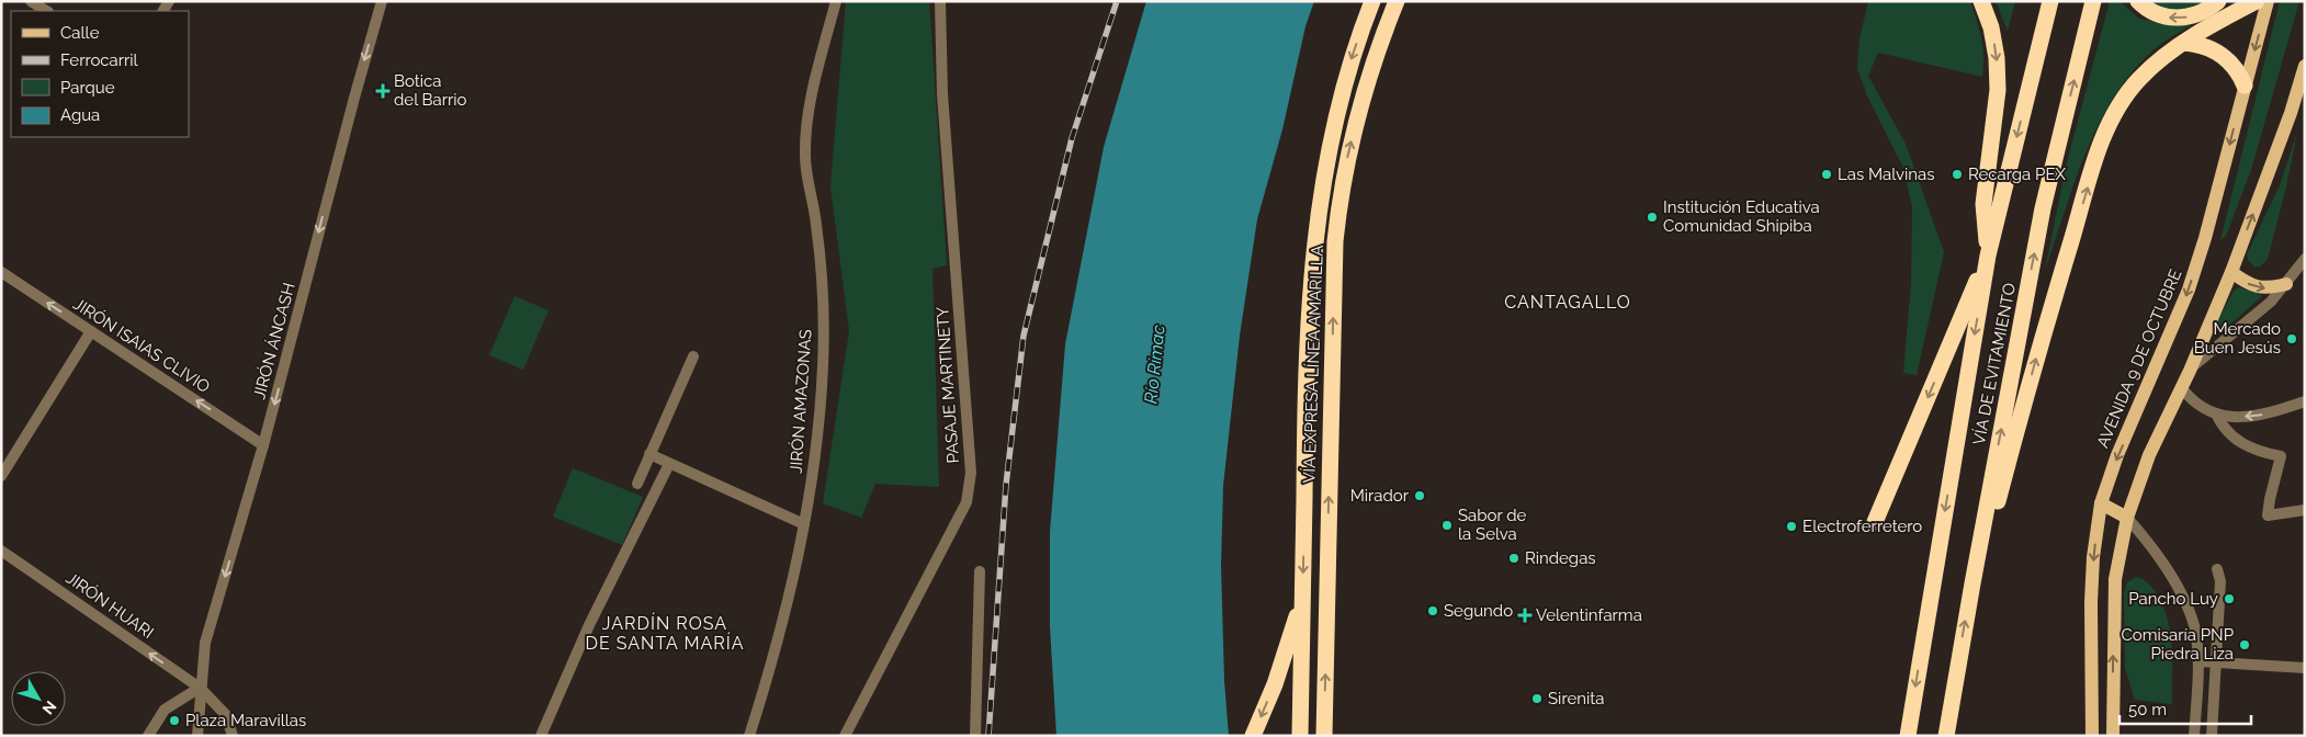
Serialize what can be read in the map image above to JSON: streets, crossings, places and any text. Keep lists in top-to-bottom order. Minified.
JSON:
{"streets":{"highway":["VÍA EXPRESA LÍNEA AMARILLA","VÍA DE EVITAMIENTO"],"main road":["AVENIDA 9 DE OCTUBRE"],"street":["JIRÓN ÁNCASH","JIRÓN ISAIAS CLIVIO","PASAJE MARTINETY","JIRÓN AMAZONAS","JIRÓN HUARI"]},"crossings":[["JIRÓN ÁNCASH","JIRÓN ISAIAS CLIVIO"],["JIRÓN ÁNCASH","JIRÓN HUARI"]],"one_way":["JIRÓN ÁNCASH","JIRÓN ISAIAS CLIVIO","JIRÓN HUARI"],"districts":["CANTAGALLO","JARDÍN ROSA DE SANTA MARÍA"],"water":["Río Rímac"],"places":{"health":["Botica del Barrio","Velentinfarma"],"other":["Las Malvinas","Recarga PEX","Institución Educativa Comunidad Shipiba","Mercado Buen Jesús","Mirador","Sabor de la Selva","Electroferretero","Rindegas","Pancho Luy","Segundo","Comisaría PNP Piedra Liza","Sirenita","Plaza Maravillas"]},"legend":["Calle","Ferrocarril","Parque","Agua"],"scale_bar":"50 m","north":"bottom right"}
